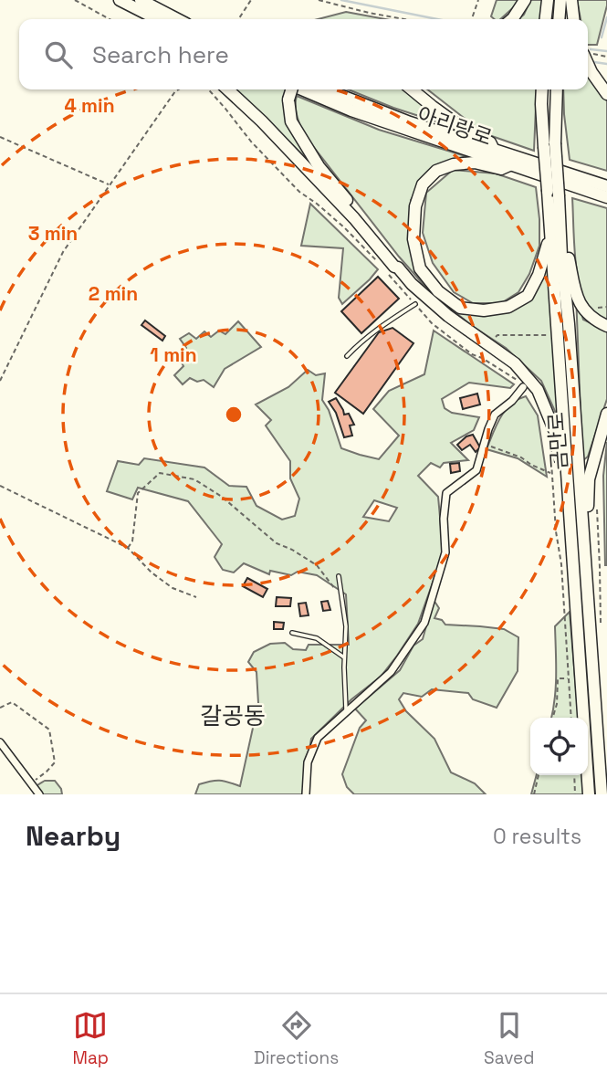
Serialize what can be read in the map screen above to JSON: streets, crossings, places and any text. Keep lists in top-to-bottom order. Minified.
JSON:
{"streets":{"highway":["아리랑로","금만로"]},"districts":["갈공동"],"page":{"search":"Search here","heading":["Nearby","0 results"],"nav":["Map","Directions","Saved"]},"rings":["4 min","3 min","2 min","1 min"]}
